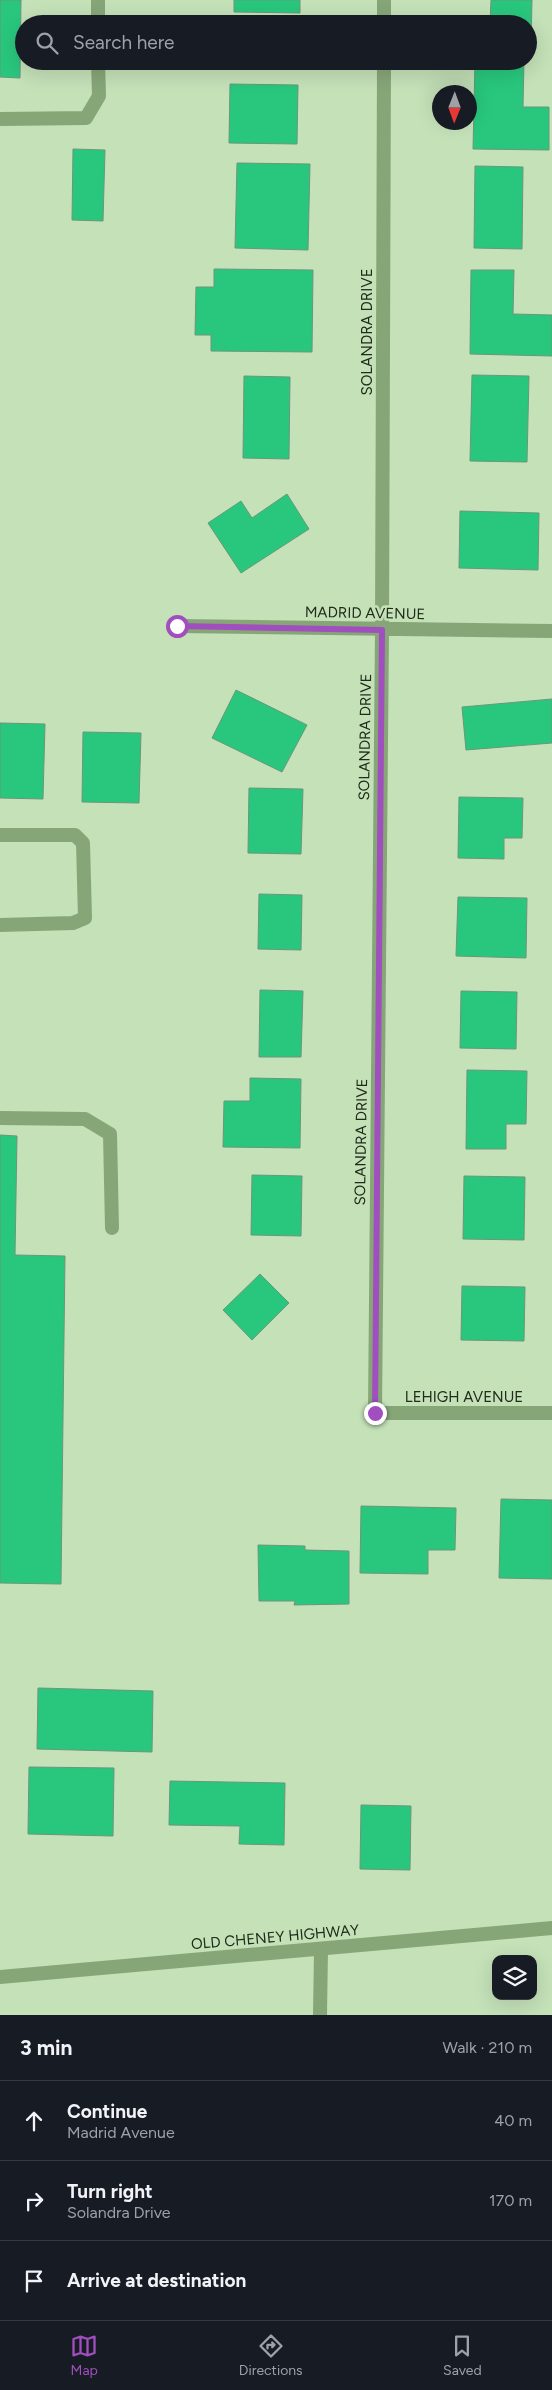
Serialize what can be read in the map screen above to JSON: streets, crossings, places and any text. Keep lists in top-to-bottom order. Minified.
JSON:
{"streets":{"street":["SOLANDRA DRIVE","MADRID AVENUE","LEHIGH AVENUE","OLD CHENEY HIGHWAY"]},"crossings":[["SOLANDRA DRIVE","MADRID AVENUE"],["SOLANDRA DRIVE","LEHIGH AVENUE"]],"north":"bottom","page":{"search":"Search here","heading":["3 min","Walk · 210 m"],"list":[["Continue","Madrid Avenue","40 m"],["Turn right","Solandra Drive","170 m"],"Arrive at destination"],"nav":["Map","Directions","Saved"]}}
